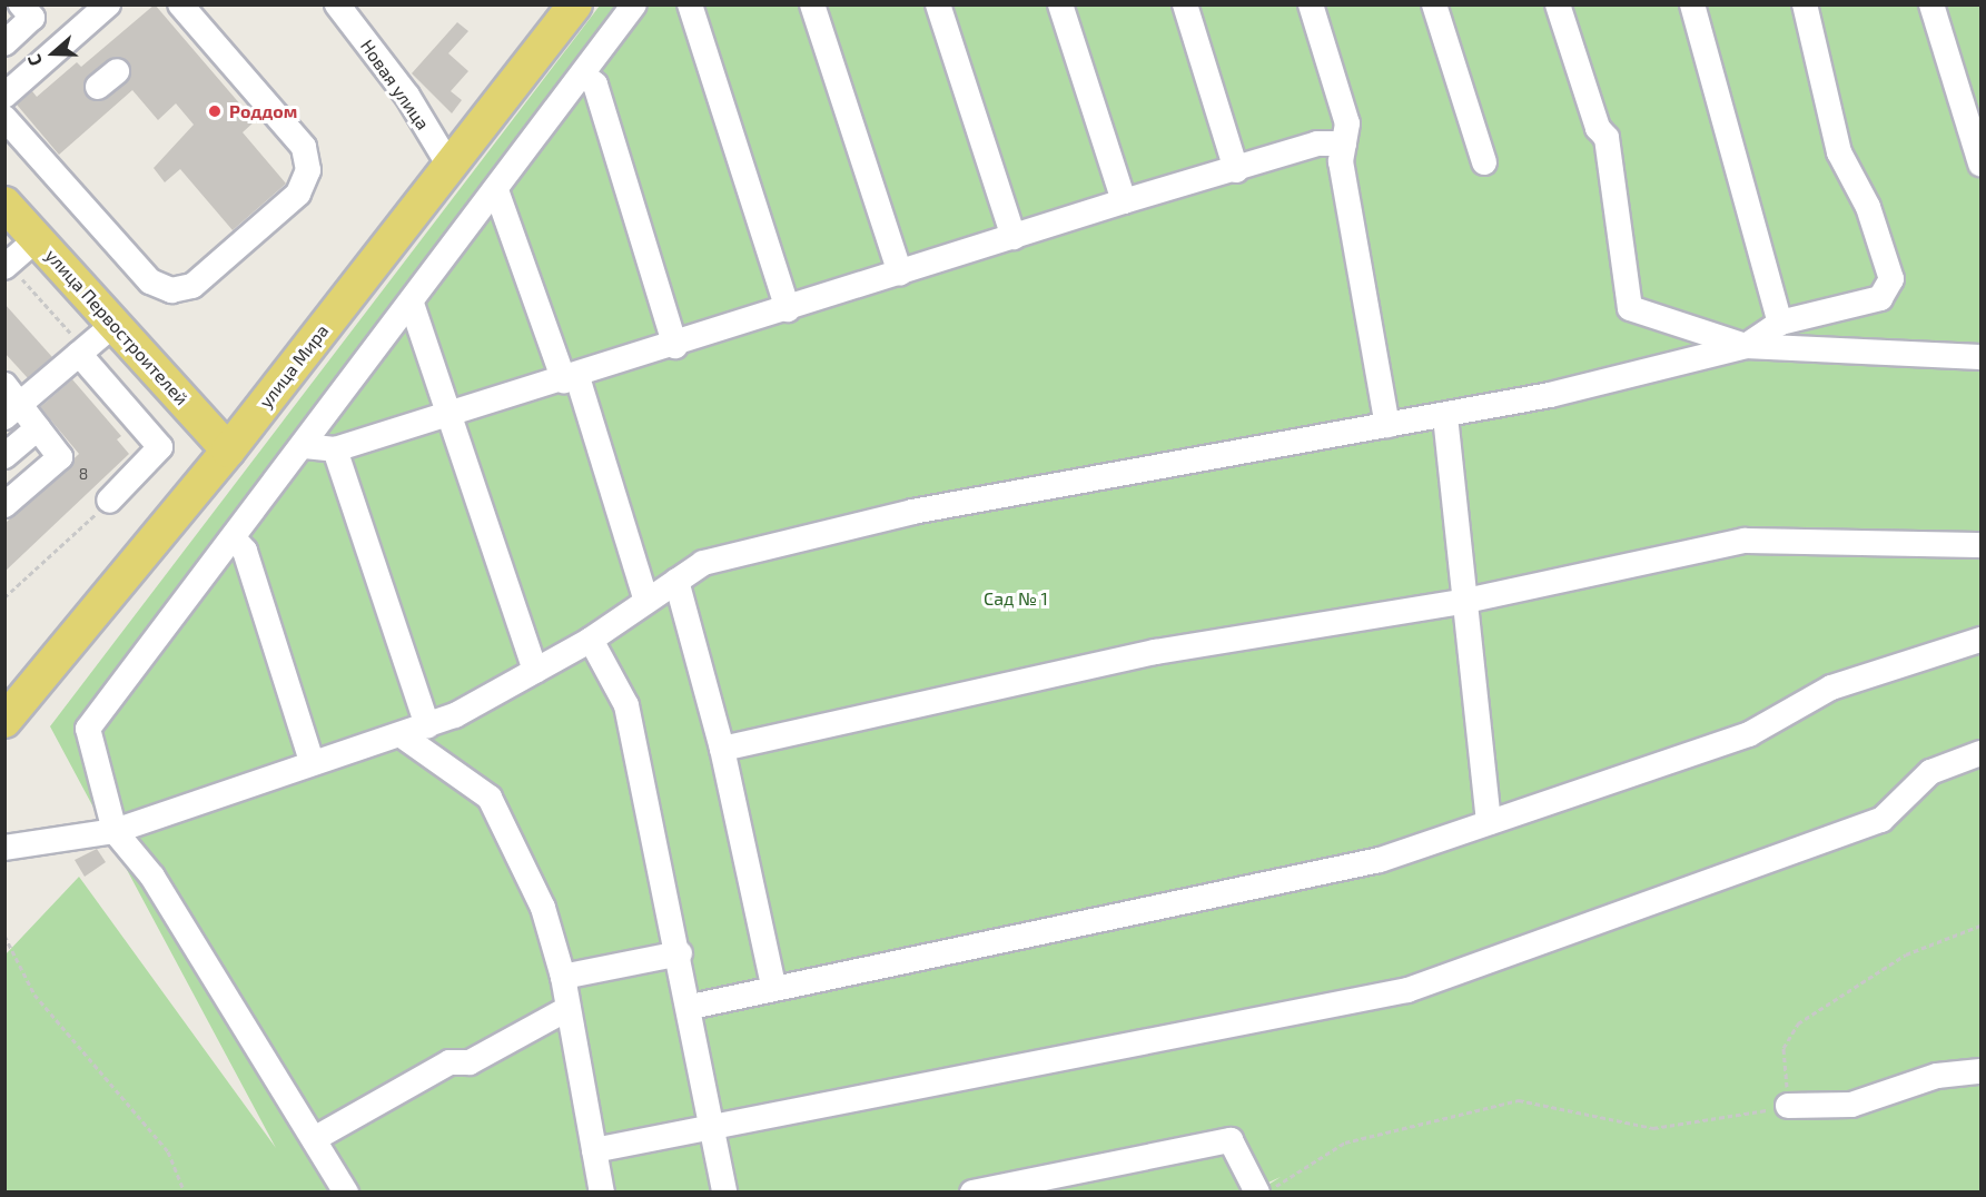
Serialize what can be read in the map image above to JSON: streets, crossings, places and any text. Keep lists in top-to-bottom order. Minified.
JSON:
{"streets":{"main road":["улица Первостроителей","улица Мира"],"street":["Новая улица"]},"crossings":[["Новая улица","улица Мира"],["улица Первостроителей","улица Мира"]],"parks":["Сад № 1"],"places":["Роддом"],"house_numbers":["8"],"north":"left"}
